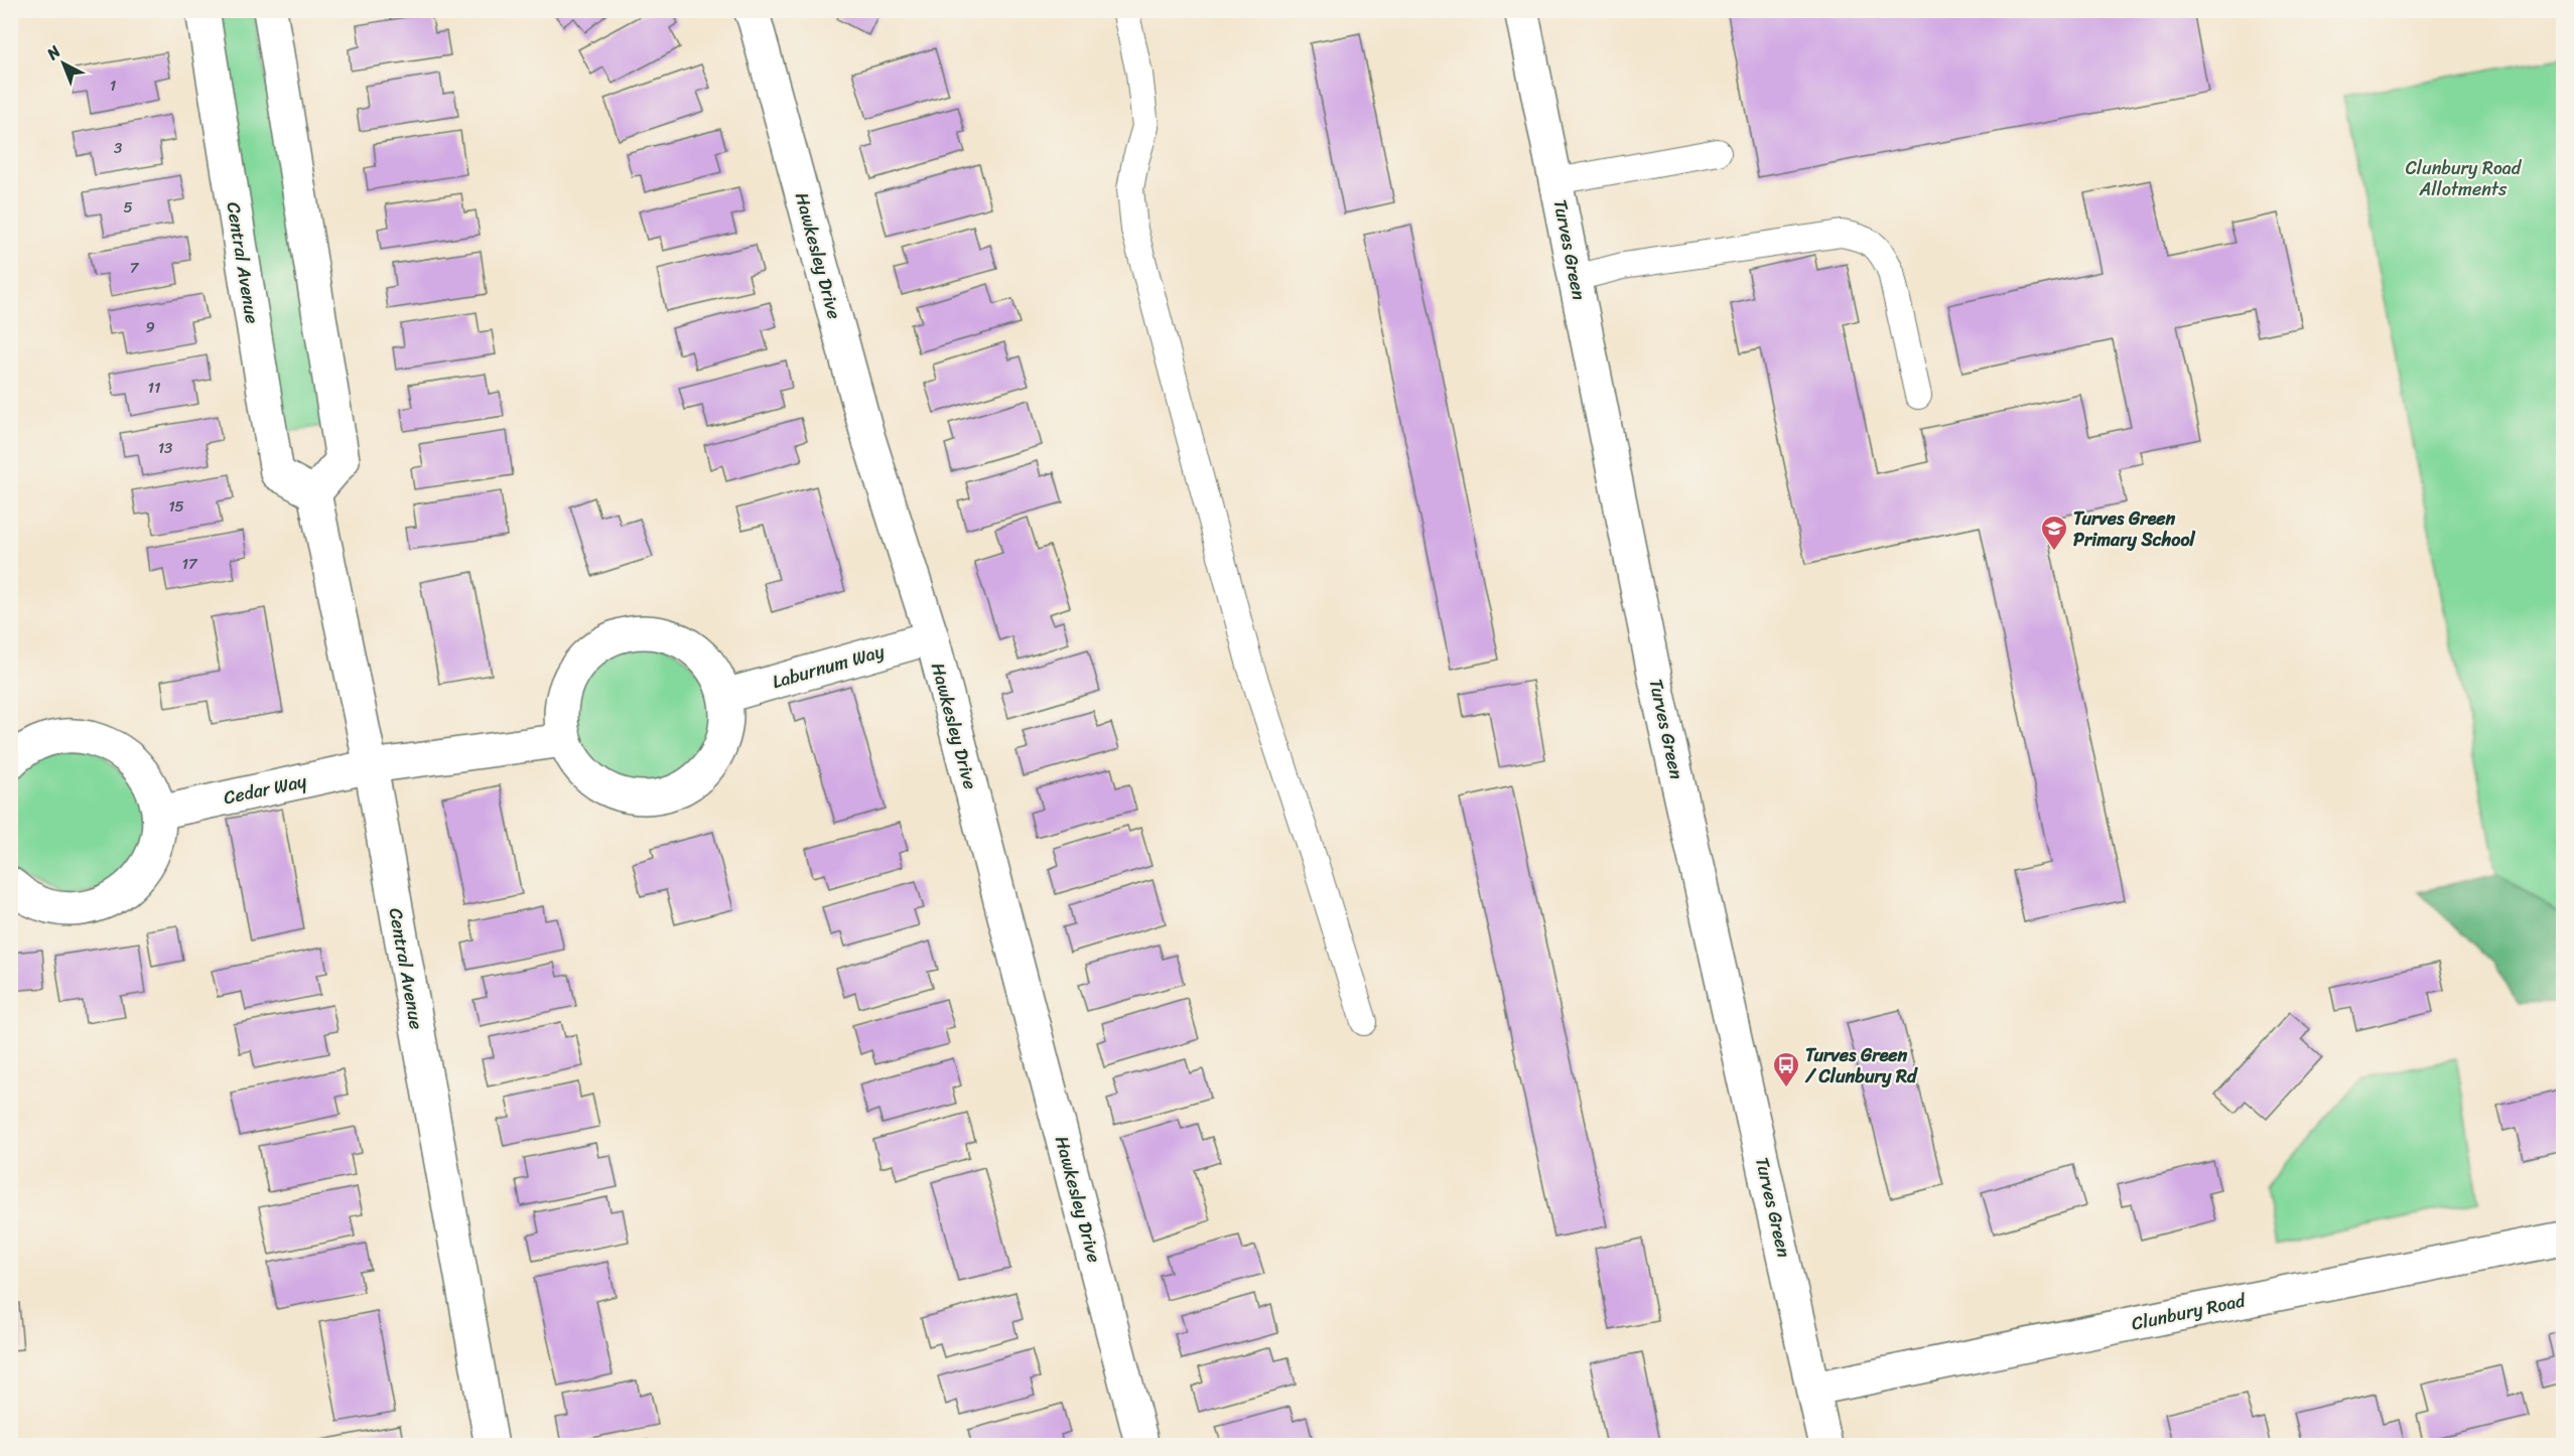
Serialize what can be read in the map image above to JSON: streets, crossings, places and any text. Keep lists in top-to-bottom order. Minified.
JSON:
{"streets":{"street":["Turves Green","Hawkesley Drive","Central Avenue","Laburnum Way","Cedar Way","Clunbury Road"]},"crossings":[["Turves Green","Clunbury Road"],["Hawkesley Drive","Laburnum Way"],["Central Avenue","Cedar Way"]],"parks":["Clunbury Road Allotments"],"places":{"school or university":["Turves Green Primary School"],"bus stop":["Turves Green / Clunbury Rd"]},"house_numbers":["1","3","5","7","9","11","13","15","17"],"north":"top left"}
